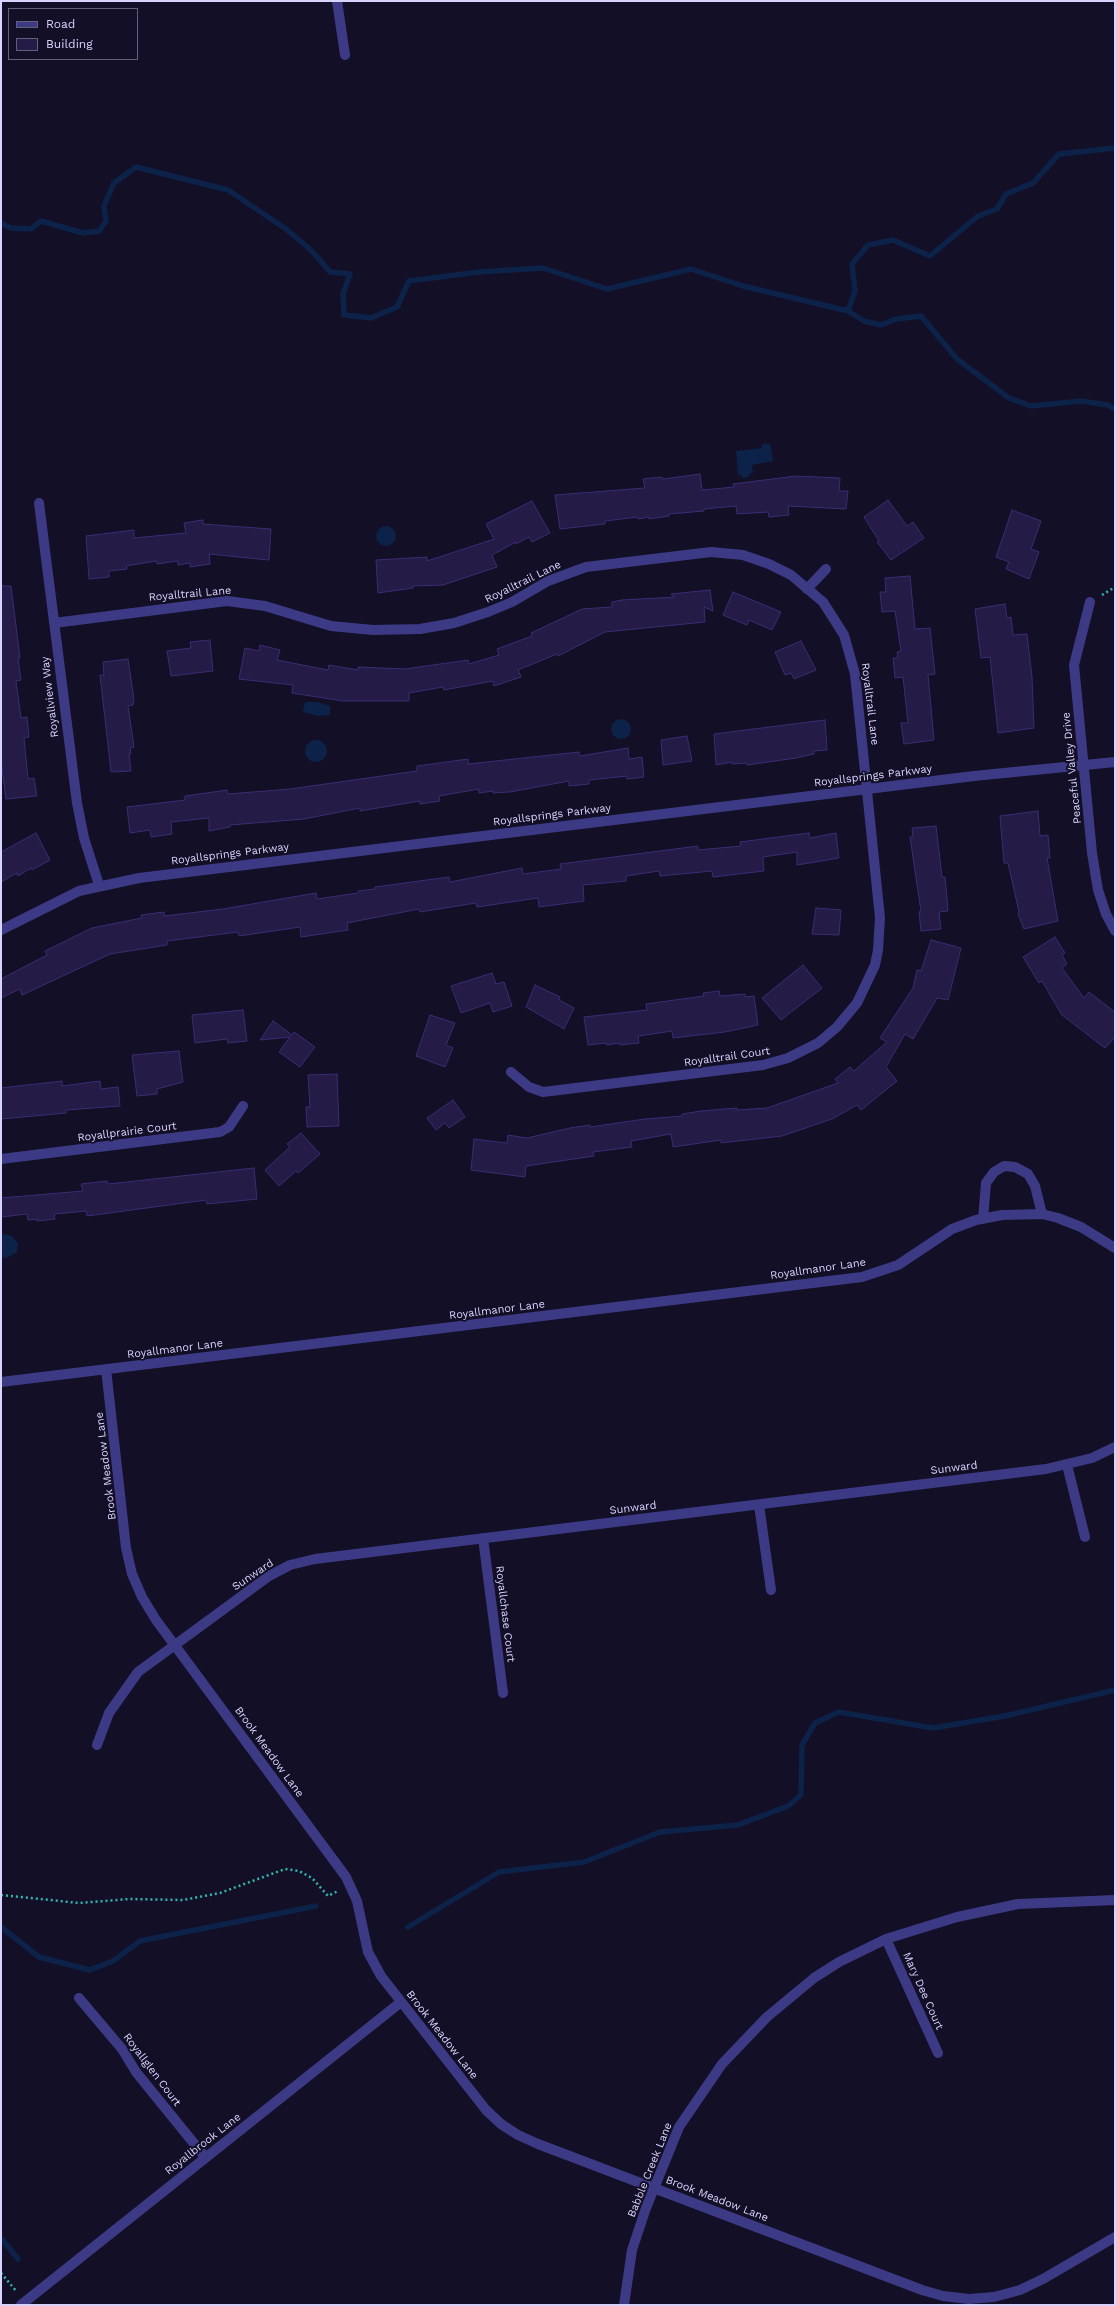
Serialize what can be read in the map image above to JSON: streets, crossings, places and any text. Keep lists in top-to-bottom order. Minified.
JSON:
{"streets":{"street":["Royalltrail Lane","Royallview Way","Peaceful Valley Drive","Royallsprings Parkway","Royalltrail Court","Royallprairie Court","Royallmanor Lane","Brook Meadow Lane","Sunward","Royallchase Court","Mary Dee Court","Royallglen Court","Royallbrook Lane","Babble Creek Lane"]},"crossings":[["Royalltrail Lane","Royallview Way"],["Royalltrail Lane","Royallsprings Parkway"],["Royalltrail Lane","Royalltrail Court"],["Royallview Way","Royallsprings Parkway"],["Peaceful Valley Drive","Royallsprings Parkway"],["Royallsprings Parkway","Royalltrail Court"],["Royallmanor Lane","Brook Meadow Lane"],["Brook Meadow Lane","Sunward"],["Brook Meadow Lane","Royallbrook Lane"],["Brook Meadow Lane","Babble Creek Lane"],["Sunward","Royallchase Court"],["Mary Dee Court","Babble Creek Lane"],["Royallglen Court","Royallbrook Lane"]],"legend":["Road","Building"]}
